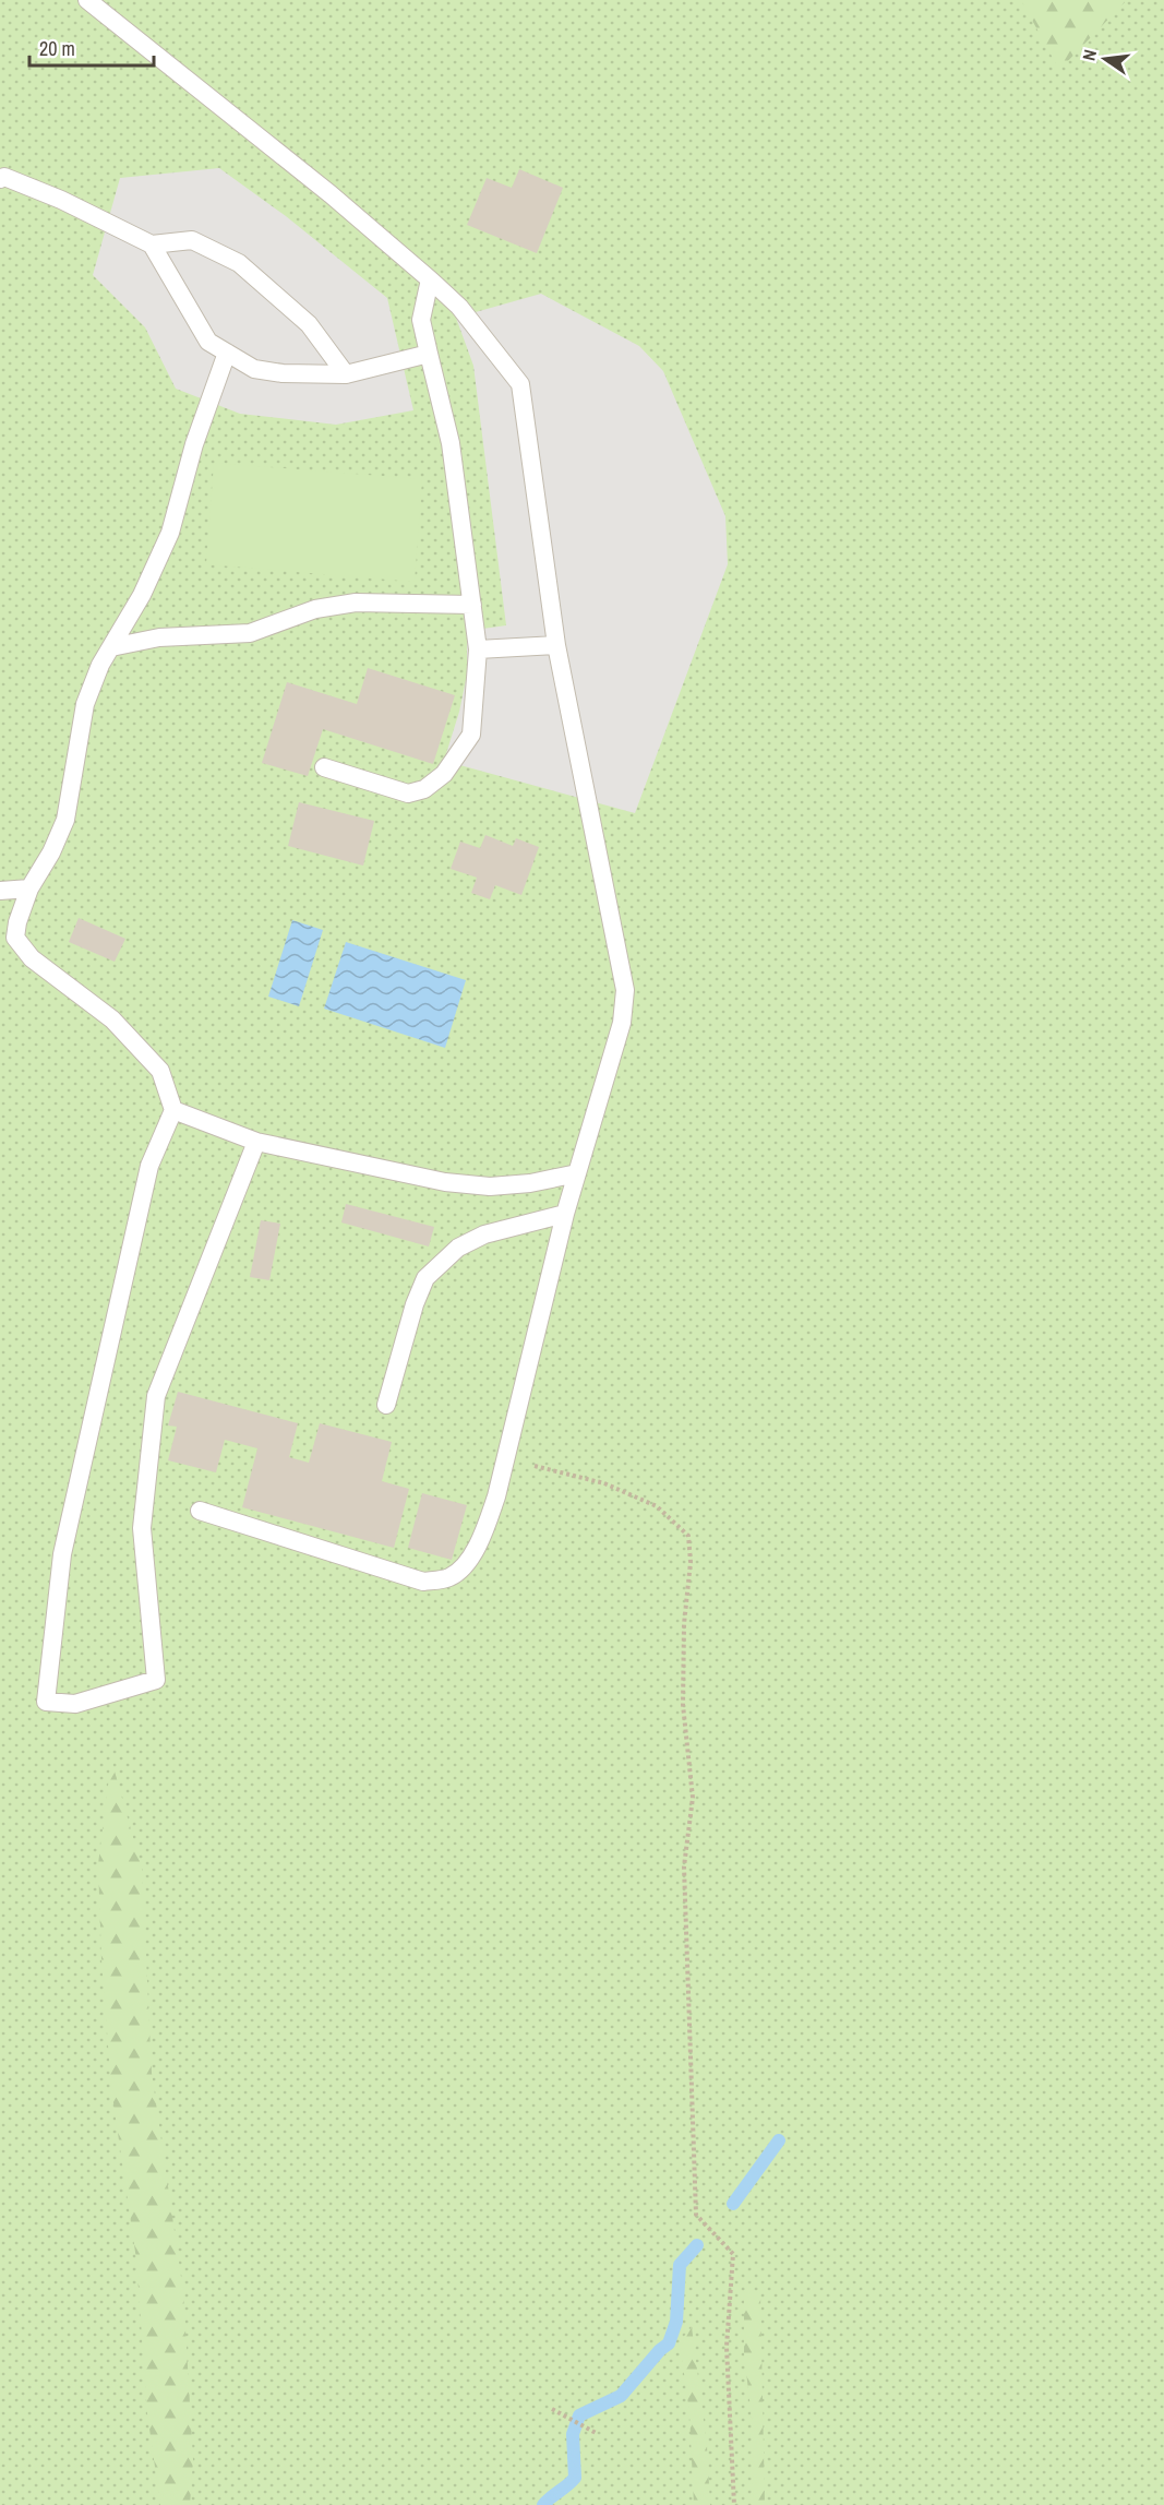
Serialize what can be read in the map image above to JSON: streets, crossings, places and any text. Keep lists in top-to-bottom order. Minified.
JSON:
{"scale_bar":"20 m","north":"left"}
